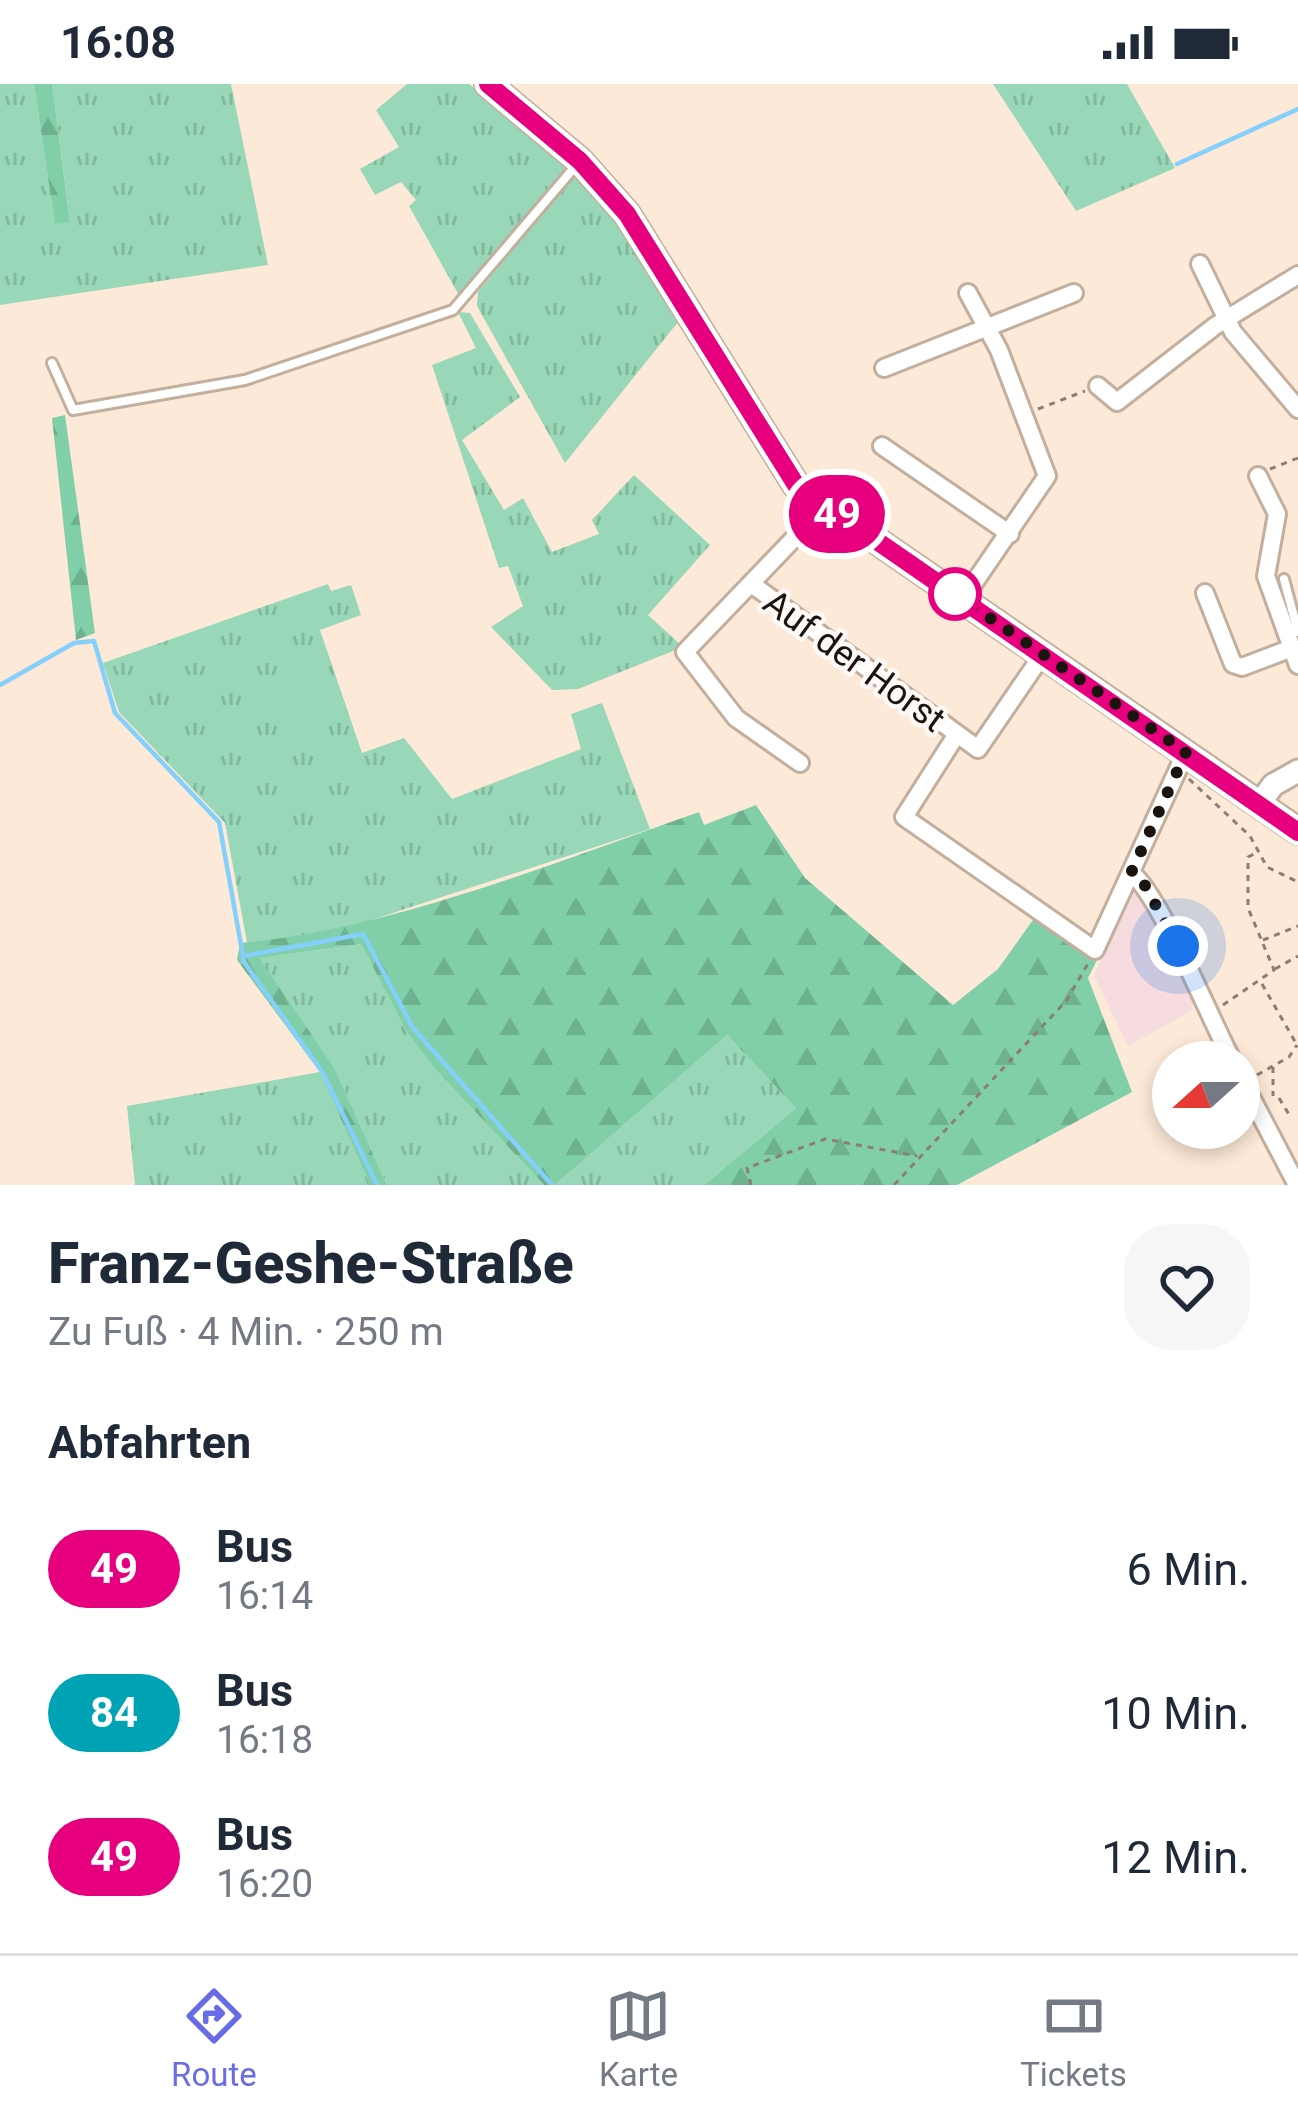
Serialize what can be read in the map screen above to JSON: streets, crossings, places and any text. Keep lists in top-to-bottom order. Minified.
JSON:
{"streets":{"street":["Auf der Horst"]},"lines":["bus line 49"],"north":"left","page":{"status":"16:08","on_map":"49","heading":[["Franz-Geshe-Straße","Zu Fuß · 4 Min. · 250 m"],"Abfahrten"],"list":[{"mark":"49","name":"Bus","note":"16:14","value":"6 Min."},{"mark":"84","name":"Bus","note":"16:18","value":"10 Min."},{"mark":"49","name":"Bus","note":"16:20","value":"12 Min."}],"tabs":["Route","Karte","Tickets"]}}
